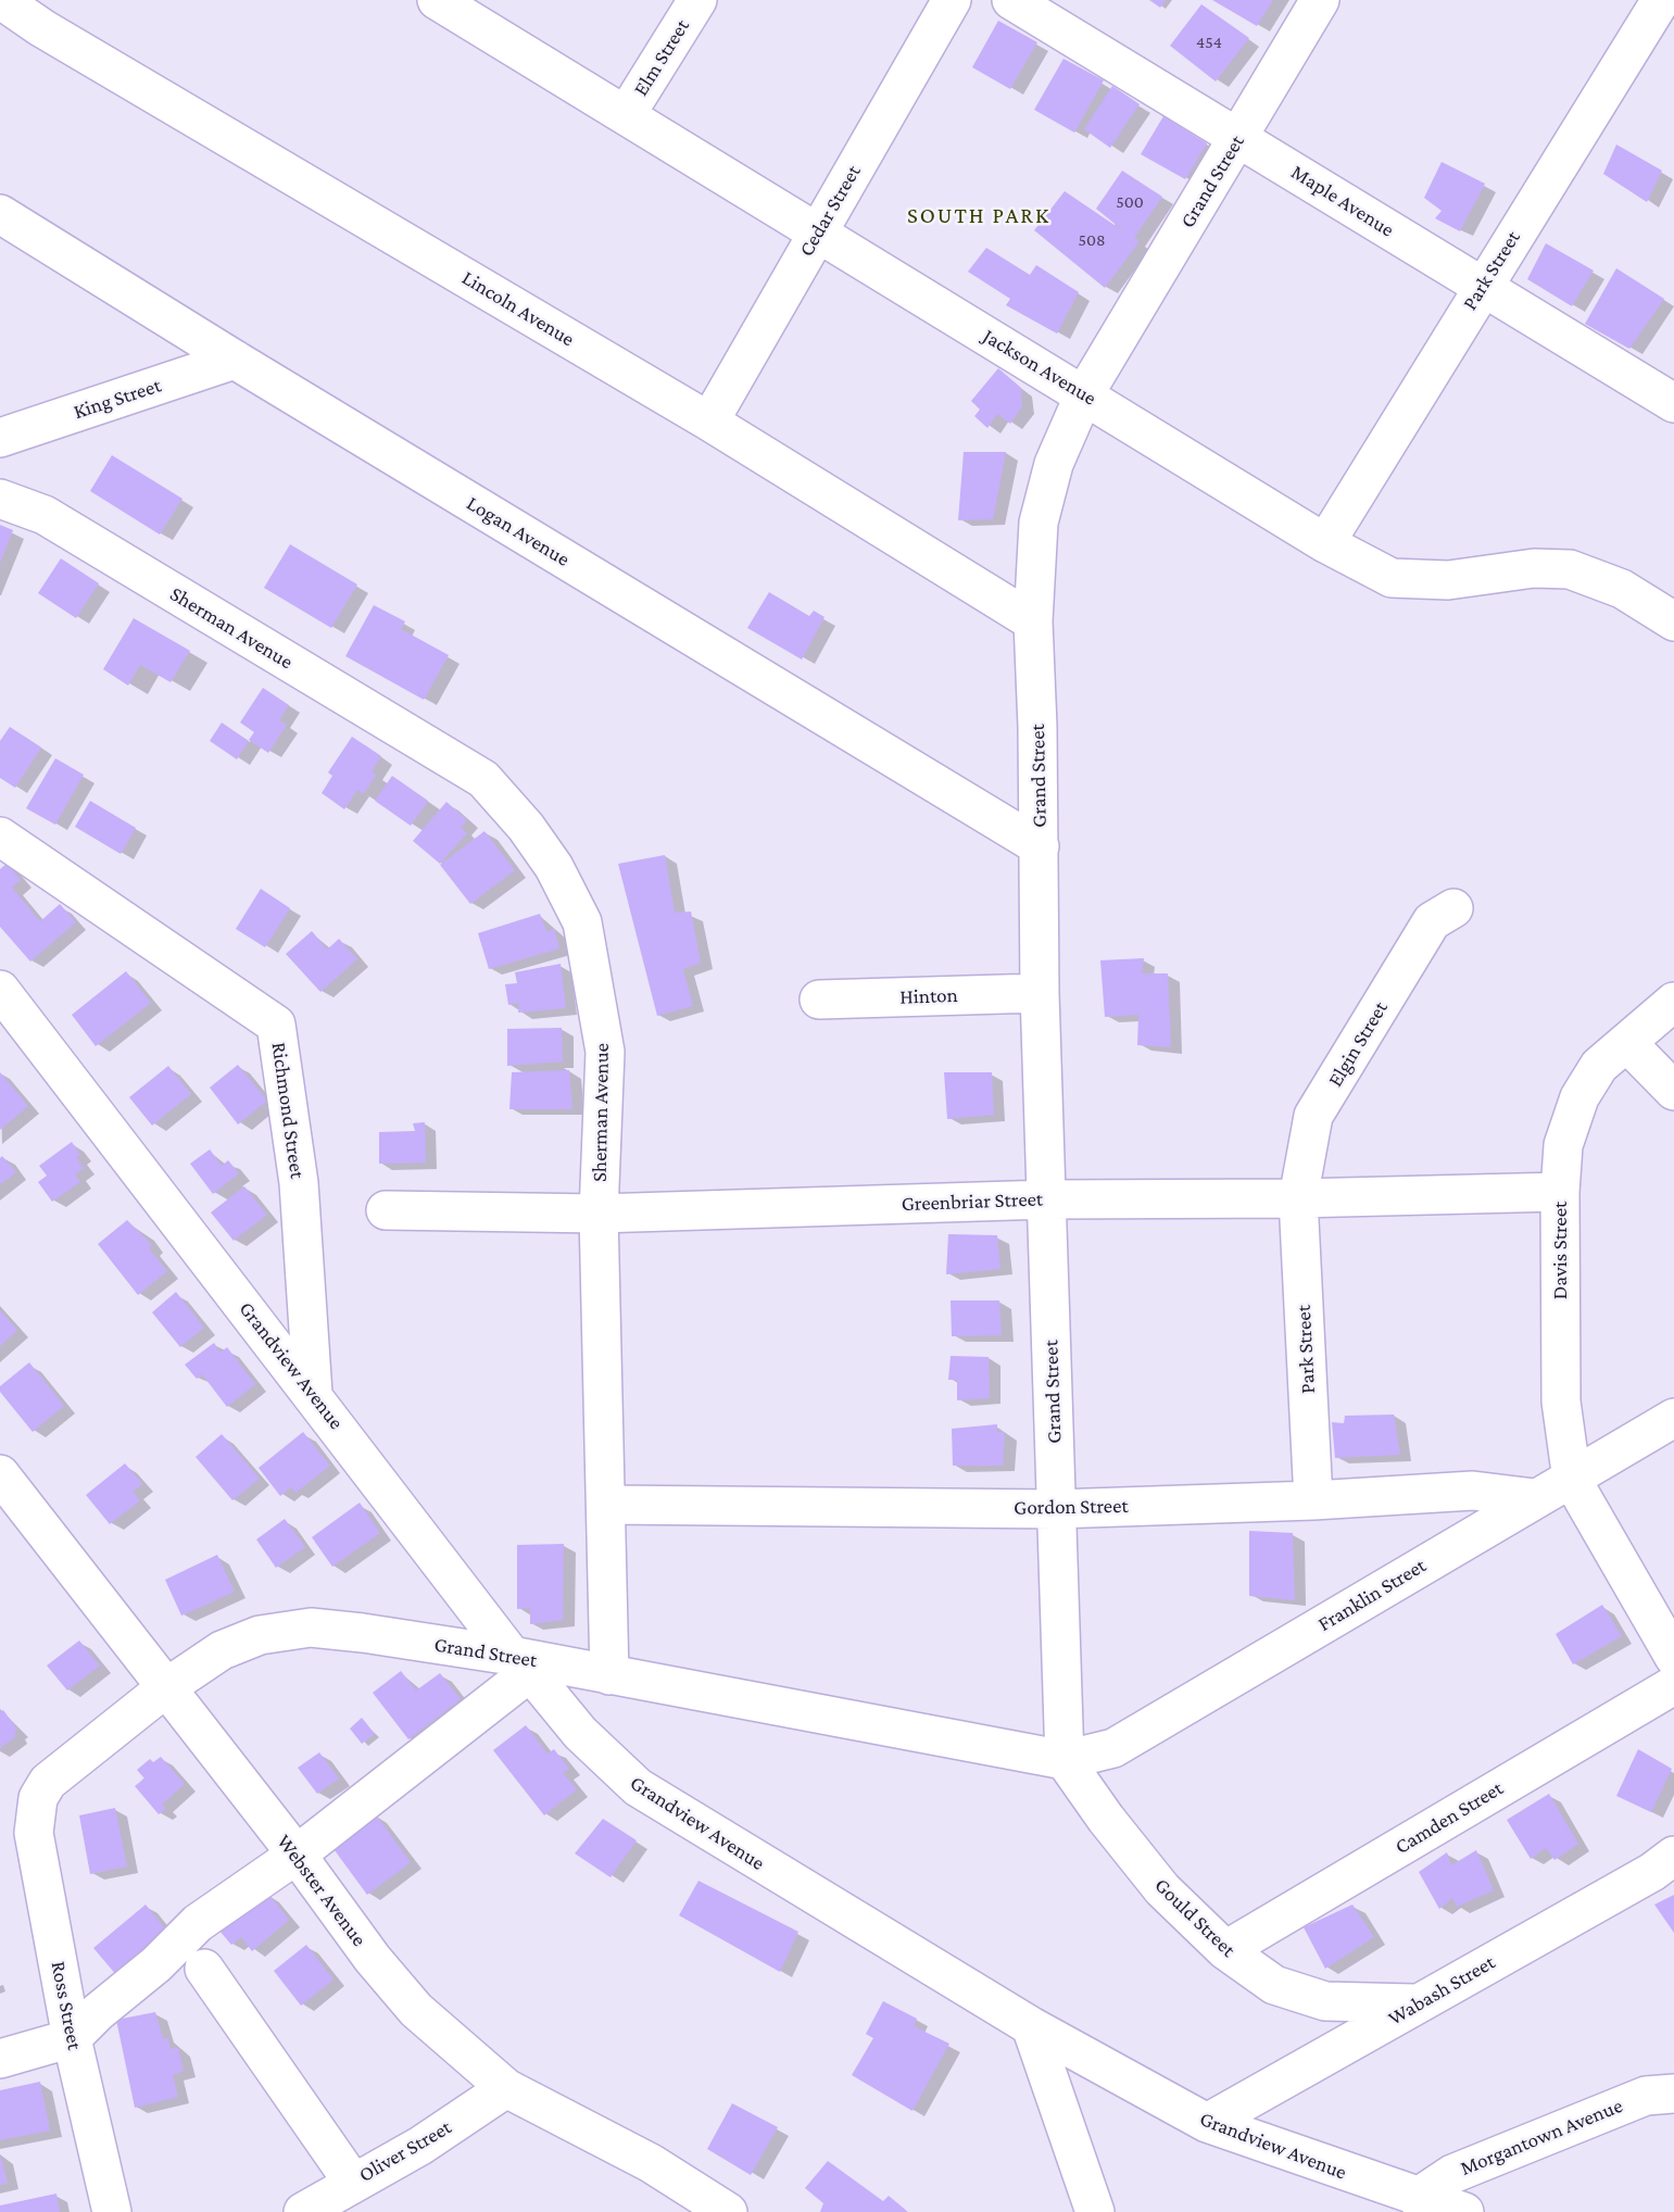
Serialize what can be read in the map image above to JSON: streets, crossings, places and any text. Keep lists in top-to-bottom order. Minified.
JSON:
{"streets":{"street":["Elm Street","Grand Street","Maple Avenue","Cedar Street","Park Street","Lincoln Avenue","Jackson Avenue","King Street","Logan Avenue","Sherman Avenue","Hinton","Elgin Street","Richmond Street","Greenbriar Street","Davis Street","Grandview Avenue","Gordon Street","Franklin Street","Camden Street","Webster Avenue","Gould Street","Wabash Street","Ross Street","Morgantown Avenue","Oliver Street"]},"crossings":[["Elm Street","Jackson Avenue"],["Grand Street","Maple Avenue"],["Grand Street","Lincoln Avenue"],["Grand Street","Jackson Avenue"],["Grand Street","Logan Avenue"],["Grand Street","Sherman Avenue"],["Grand Street","Hinton"],["Grand Street","Greenbriar Street"],["Grand Street","Grandview Avenue"],["Grand Street","Gordon Street"],["Grand Street","Franklin Street"],["Grand Street","Webster Avenue"],["Grand Street","Gould Street"],["Grand Street","Ross Street"],["Maple Avenue","Park Street"],["Cedar Street","Lincoln Avenue"],["Cedar Street","Jackson Avenue"],["Park Street","Jackson Avenue"],["Park Street","Elgin Street"],["Park Street","Greenbriar Street"],["Park Street","Gordon Street"],["King Street","Logan Avenue"],["Sherman Avenue","Greenbriar Street"],["Sherman Avenue","Gordon Street"],["Elgin Street","Greenbriar Street"],["Richmond Street","Grandview Avenue"],["Greenbriar Street","Davis Street"],["Davis Street","Franklin Street"],["Grandview Avenue","Wabash Street"],["Grandview Avenue","Morgantown Avenue"],["Gordon Street","Franklin Street"],["Franklin Street","Gould Street"],["Camden Street","Gould Street"],["Webster Avenue","Oliver Street"],["Gould Street","Wabash Street"]],"districts":["SOUTH PARK"],"house_numbers":["454","500","508"]}
